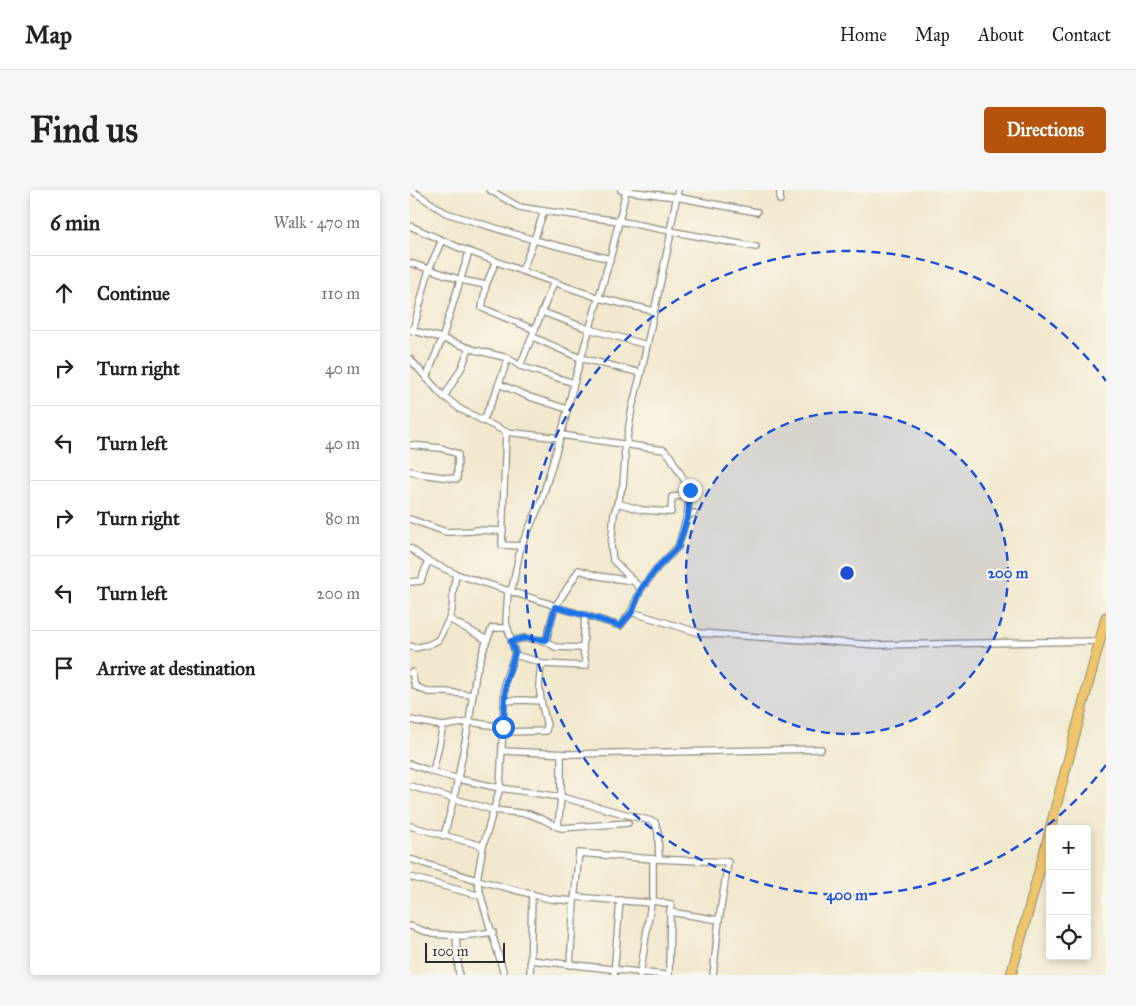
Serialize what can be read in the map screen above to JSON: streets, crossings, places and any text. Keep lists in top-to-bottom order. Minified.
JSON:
{"scale_bar":"100 m","page":{"header":"Map","nav":["Home","Map","About","Contact"],"buttons":"Directions","title":"Find us","heading":["6 min","Walk · 470 m"],"list":[["Continue","110 m"],["Turn right","40 m"],["Turn left","40 m"],["Turn right","80 m"],["Turn left","200 m"],"Arrive at destination"],"map_buttons":["+","−"],"scale":"100 m"},"rings":["200 m","400 m"]}
